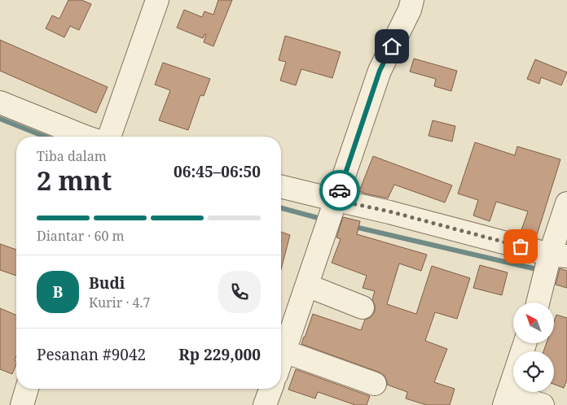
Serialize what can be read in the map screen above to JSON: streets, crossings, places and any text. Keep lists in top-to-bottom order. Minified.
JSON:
{"north":"top left","page":{"heading":["2 mnt","Tiba dalam","06:45–06:50"],"panel":["Budi","Kurir · 4.7","Pesanan #9042","Rp 229,000"],"bar":"Diantar · 60 m","round":"B"}}
